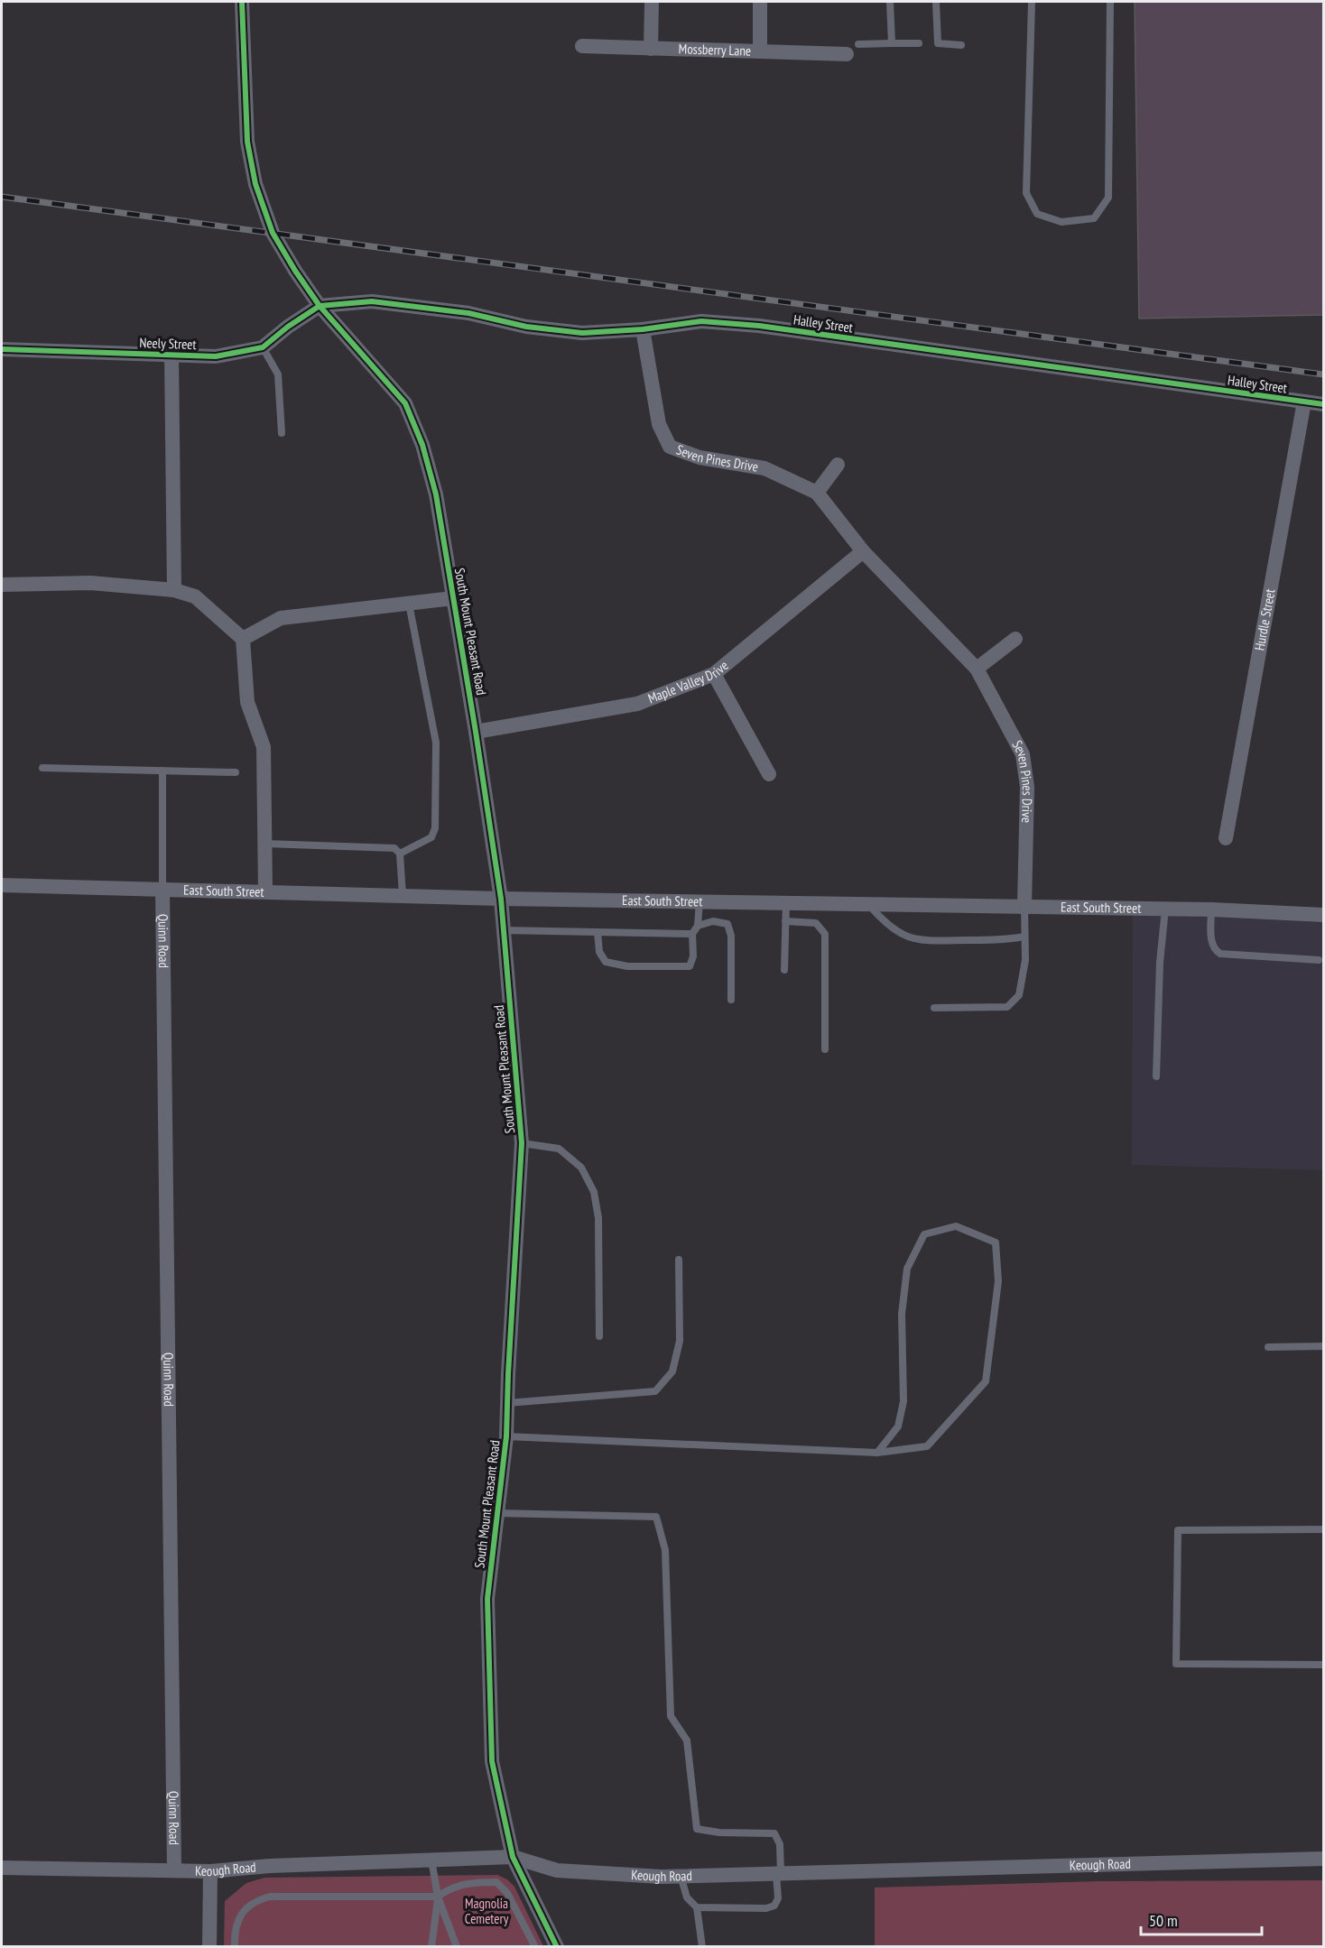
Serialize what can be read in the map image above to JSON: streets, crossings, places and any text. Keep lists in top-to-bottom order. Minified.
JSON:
{"streets":{"street":["Mossberry Lane","Halley Street","Neely Street","Seven Pines Drive","Hurdle Street","South Mount Pleasant Road","Maple Valley Drive","East South Street","Quinn Road","Keough Road"]},"crossings":[["Halley Street","Neely Street"],["Halley Street","Seven Pines Drive"],["Halley Street","Hurdle Street"],["Halley Street","South Mount Pleasant Road"],["Neely Street","South Mount Pleasant Road"],["Seven Pines Drive","Maple Valley Drive"],["Seven Pines Drive","East South Street"],["South Mount Pleasant Road","Maple Valley Drive"],["South Mount Pleasant Road","East South Street"],["South Mount Pleasant Road","Keough Road"],["East South Street","Quinn Road"],["Quinn Road","Keough Road"]],"parks":["Magnolia Cemetery"],"scale_bar":"50 m"}
